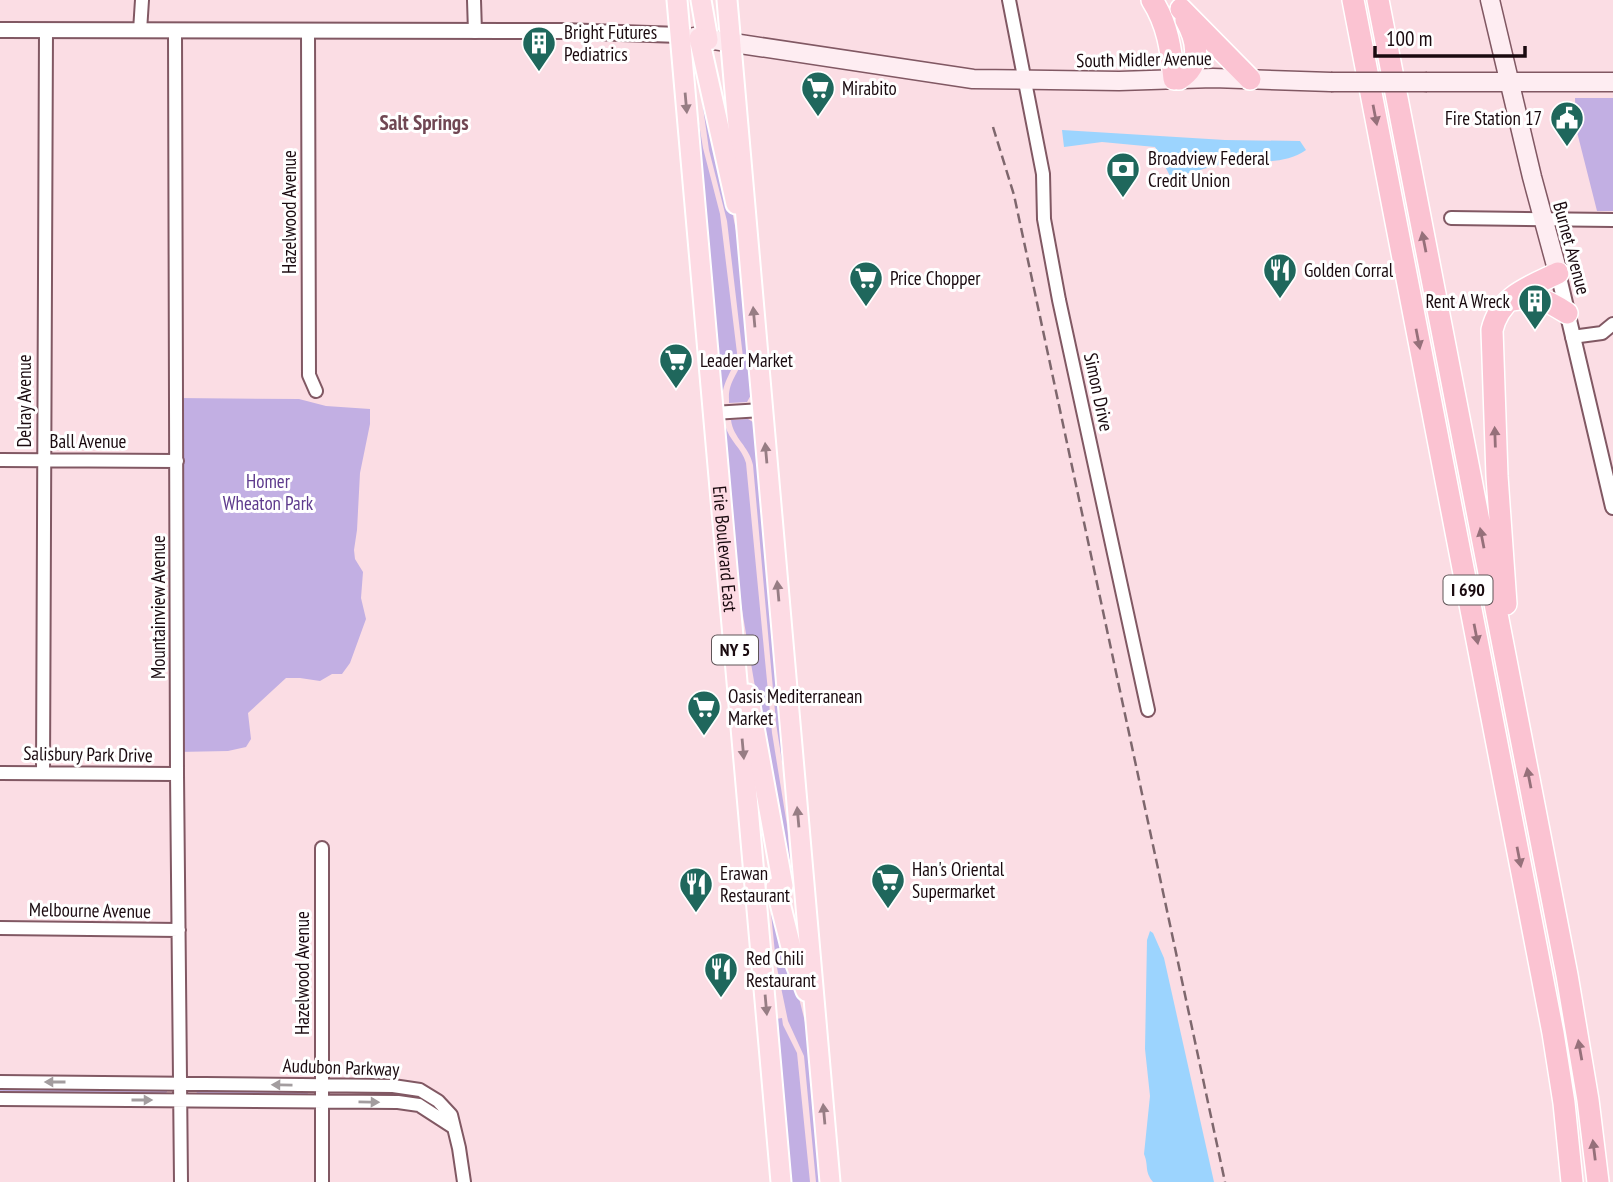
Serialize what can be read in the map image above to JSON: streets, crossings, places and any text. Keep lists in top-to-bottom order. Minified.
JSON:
{"streets":{"highway":["I 690"],"main road":["South Midler Avenue","Burnet Avenue","Erie Boulevard East","NY 5"],"street":["Hazelwood Avenue","Simon Drive","Delray Avenue","Ball Avenue","Mountainview Avenue","Salisbury Park Drive","Melbourne Avenue","Audubon Parkway"]},"crossings":[["South Midler Avenue","Burnet Avenue"],["South Midler Avenue","Simon Drive"],["South Midler Avenue","Erie Boulevard East"],["South Midler Avenue","NY 5"],["Hazelwood Avenue","Audubon Parkway"],["Delray Avenue","Ball Avenue"],["Delray Avenue","Salisbury Park Drive"],["Ball Avenue","Mountainview Avenue"],["Mountainview Avenue","Salisbury Park Drive"],["Mountainview Avenue","Melbourne Avenue"],["Mountainview Avenue","Audubon Parkway"]],"districts":["Salt Springs"],"parks":["Homer Wheaton Park"],"places":{"building":["Bright Futures Pediatrics","Rent A Wreck"],"supermarket":["Mirabito","Price Chopper","Leader Market","Oasis Mediterranean Market","Han's Oriental Supermarket"],"public building":["Fire Station 17"],"bank":["Broadview Federal Credit Union"],"restaurant":["Golden Corral","Erawan Restaurant","Red Chili Restaurant"]},"scale_bar":"100 m"}
